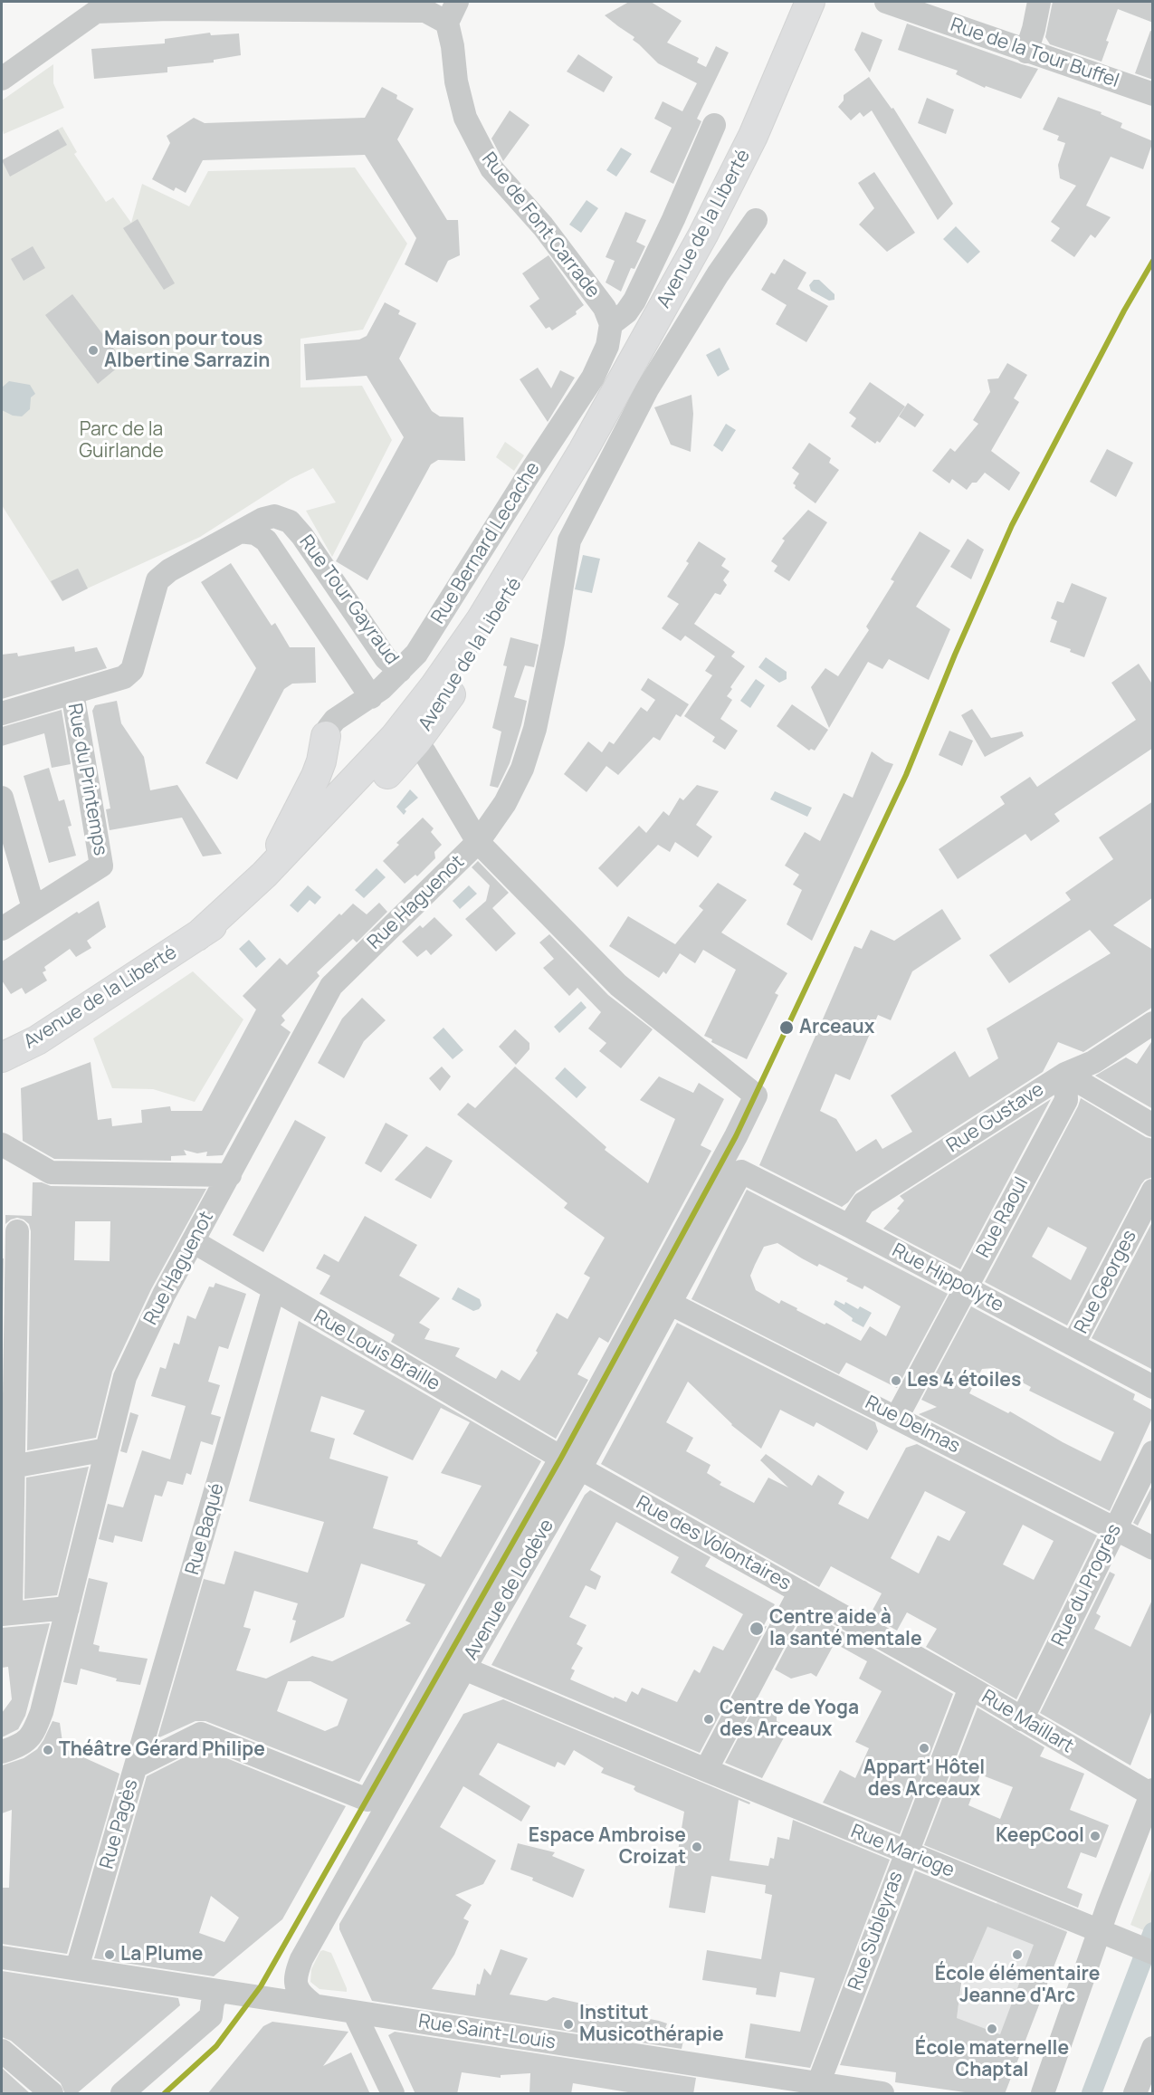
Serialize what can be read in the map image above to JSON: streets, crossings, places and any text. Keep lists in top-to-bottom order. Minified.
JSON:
{"streets":{"main road":["Avenue de la Liberté"],"street":["Rue de la Tour Buffel","Rue de Font Carrade","Rue Bernard Lecache","Rue Tour Gayraud","Rue du Printemps","Rue Haguenot","Rue Gustave","Rue Raoul","Rue Hippolyte","Rue Georges","Rue Louis Braille","Rue Delmas","Rue Baqué","Rue des Volontaires","Rue du Progrès","Avenue de Lodève","Rue Maillart","Rue Pagès","Rue Marioge","Rue Subleyras","Rue Saint-Louis"]},"crossings":[["Rue de Font Carrade","Rue Bernard Lecache"],["Rue Bernard Lecache","Rue Tour Gayraud"],["Rue Tour Gayraud","Rue du Printemps"],["Rue Haguenot","Rue Louis Braille"],["Rue Gustave","Rue Raoul"],["Rue Gustave","Rue Hippolyte"],["Rue Raoul","Rue Hippolyte"],["Rue Raoul","Rue Delmas"],["Rue Hippolyte","Rue Georges"],["Rue Hippolyte","Avenue de Lodève"],["Rue Louis Braille","Rue Baqué"],["Rue Louis Braille","Rue des Volontaires"],["Rue Louis Braille","Avenue de Lodève"],["Rue Louis Braille","Rue Pagès"],["Rue Delmas","Rue du Progrès"],["Rue Delmas","Avenue de Lodève"],["Rue Baqué","Rue Pagès"],["Rue des Volontaires","Avenue de Lodève"],["Rue des Volontaires","Rue Maillart"],["Rue des Volontaires","Rue Pagès"],["Rue du Progrès","Rue Maillart"],["Avenue de Lodève","Rue Pagès"],["Avenue de Lodève","Rue Marioge"],["Avenue de Lodève","Rue Saint-Louis"],["Rue Maillart","Rue Subleyras"],["Rue Pagès","Rue Saint-Louis"],["Rue Marioge","Rue Subleyras"],["Rue Subleyras","Rue Saint-Louis"]],"parks":["Parc de la Guirlande"],"places":["Maison pour tous Albertine Sarrazin","Arceaux","Les 4 étoiles","Centre aide à la santé mentale","Centre de Yoga des Arceaux","Appart' Hôtel des Arceaux","Théâtre Gérard Philipe","KeepCool","Espace Ambroise Croizat","La Plume","École élémentaire Jeanne d'Arc","Institut Musicothérapie","École maternelle Chaptal"]}
